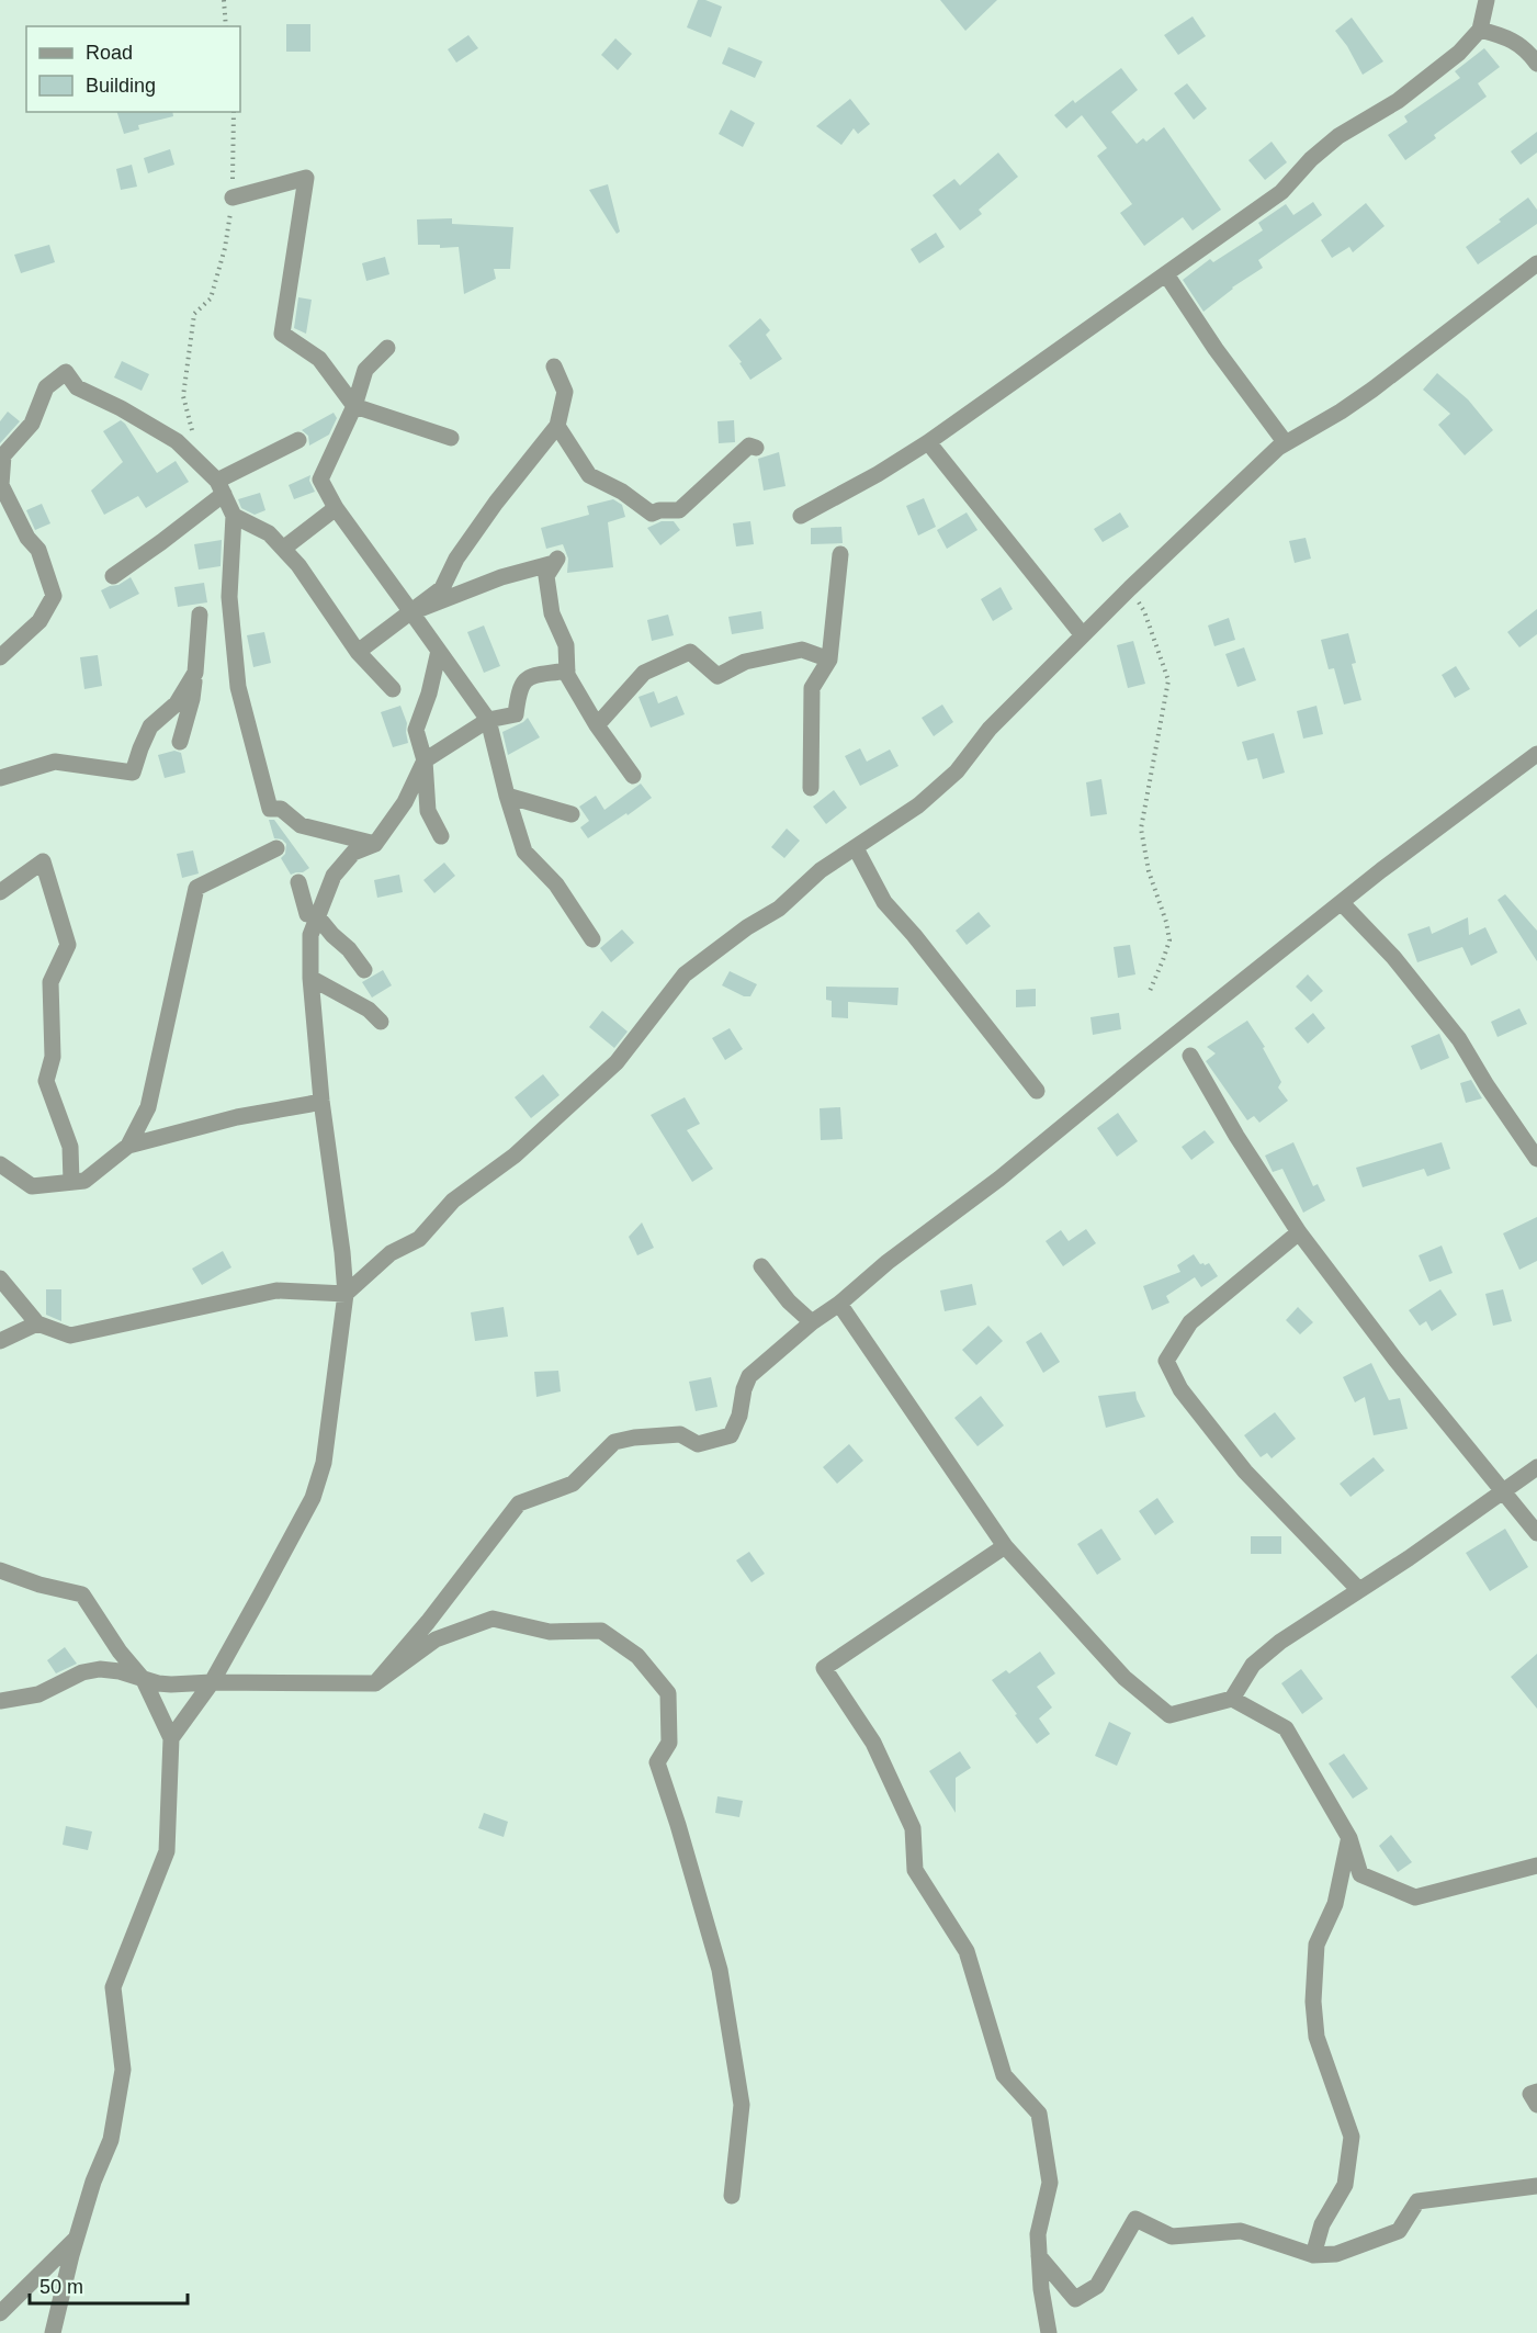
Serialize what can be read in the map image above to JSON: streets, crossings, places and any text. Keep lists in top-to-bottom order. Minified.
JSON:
{"legend":["Road","Building"],"scale_bar":"50 m"}
